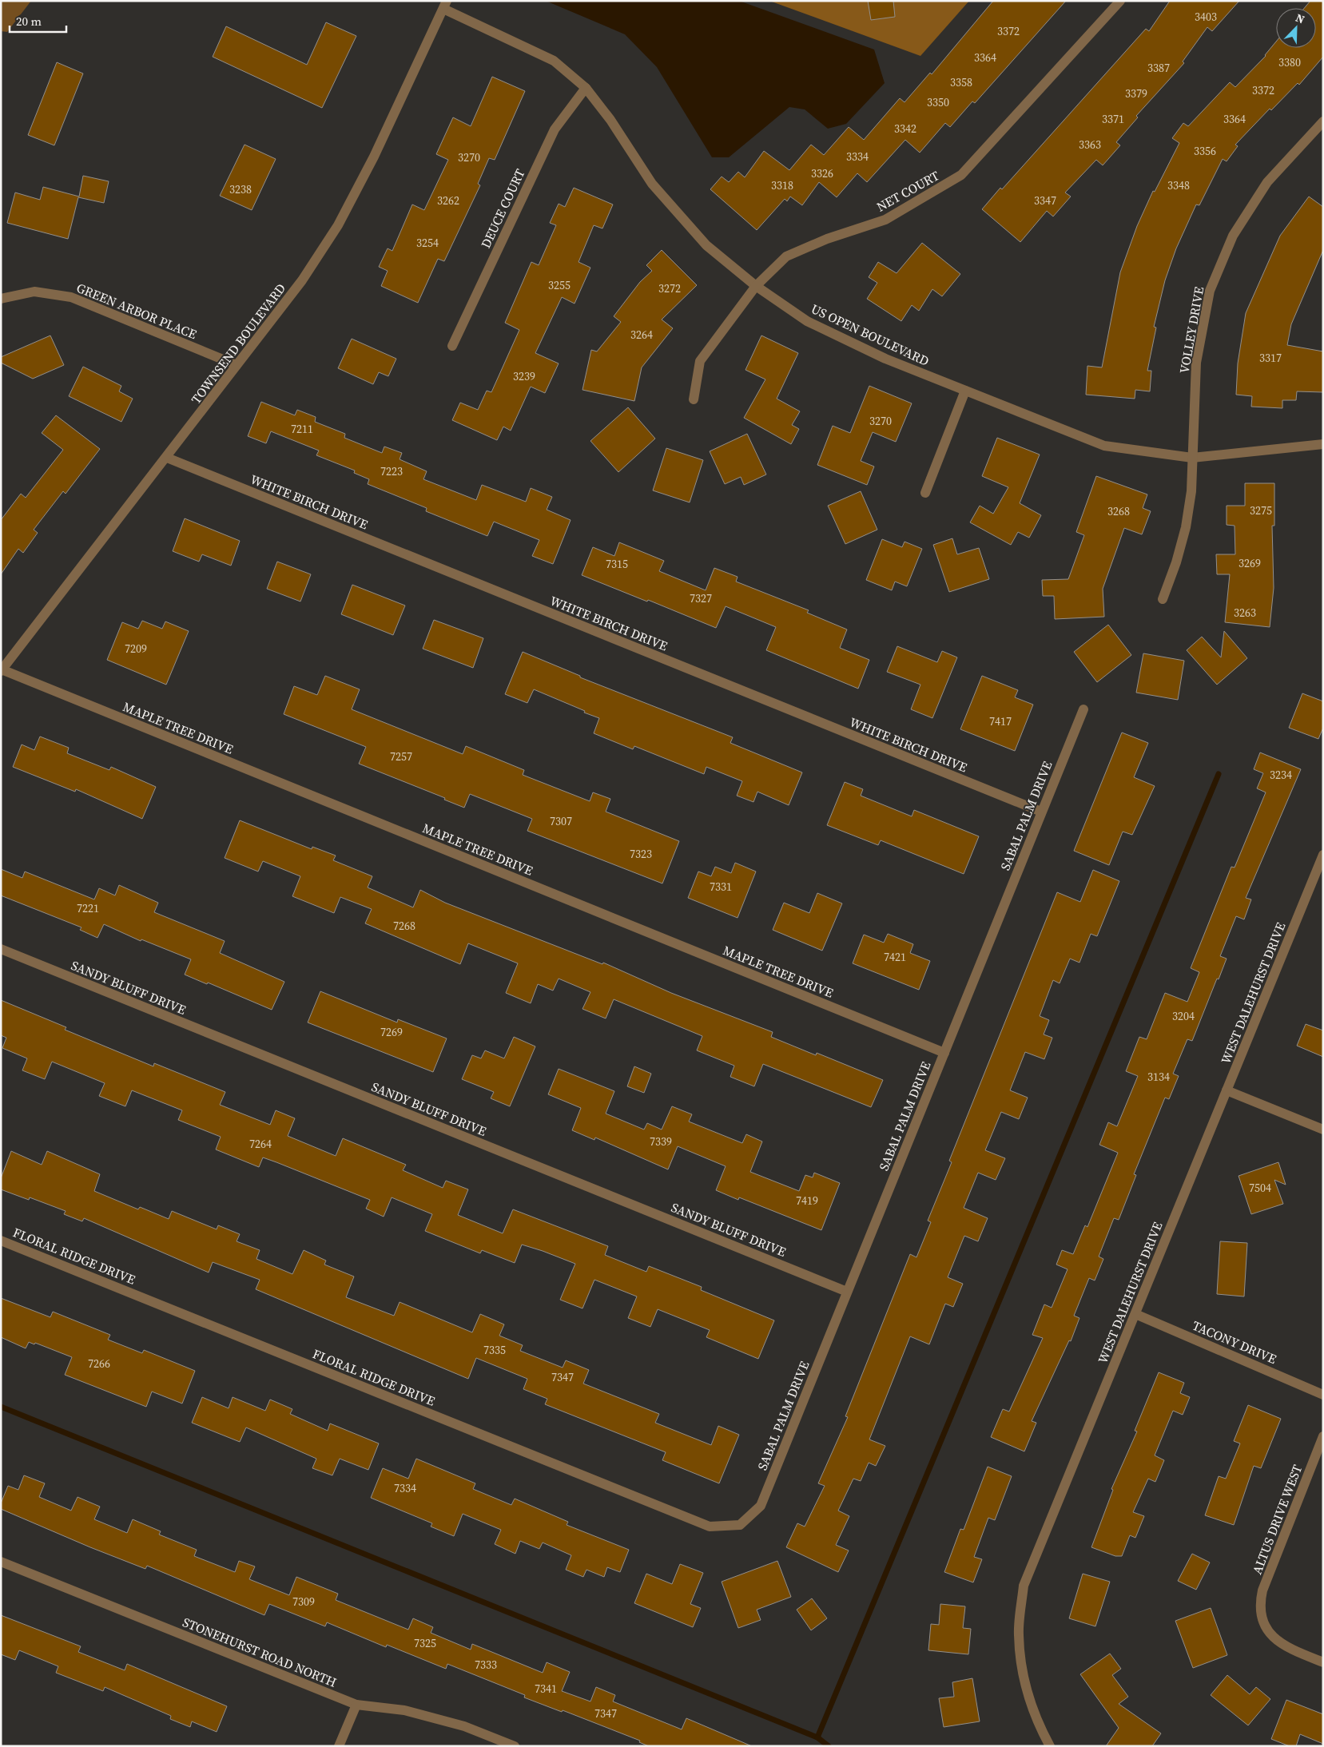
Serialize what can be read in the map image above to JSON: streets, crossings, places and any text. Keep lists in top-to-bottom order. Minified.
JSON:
{"streets":{"street":["NET COURT","DEUCE COURT","GREEN ARBOR PLACE","VOLLEY DRIVE","US OPEN BOULEVARD","TOWNSEND BOULEVARD","WHITE BIRCH DRIVE","MAPLE TREE DRIVE","SABAL PALM DRIVE","SANDY BLUFF DRIVE","WEST DALEHURST DRIVE","FLORAL RIDGE DRIVE","TACONY DRIVE","ALTUS DRIVE WEST","STONEHURST ROAD NORTH"]},"crossings":[["NET COURT","US OPEN BOULEVARD"],["DEUCE COURT","US OPEN BOULEVARD"],["GREEN ARBOR PLACE","TOWNSEND BOULEVARD"],["VOLLEY DRIVE","US OPEN BOULEVARD"],["US OPEN BOULEVARD","TOWNSEND BOULEVARD"],["TOWNSEND BOULEVARD","WHITE BIRCH DRIVE"],["TOWNSEND BOULEVARD","MAPLE TREE DRIVE"],["WHITE BIRCH DRIVE","SABAL PALM DRIVE"],["MAPLE TREE DRIVE","SABAL PALM DRIVE"],["SABAL PALM DRIVE","SANDY BLUFF DRIVE"],["SABAL PALM DRIVE","FLORAL RIDGE DRIVE"],["WEST DALEHURST DRIVE","TACONY DRIVE"]],"house_numbers":["3403","3372","3364","3380","3387","3358","3372","3379","3350","3371","3364","3342","3363","3356","3334","3270","3326","3318","3348","3238","3262","3347","3254","3255","3272","3264","3317","3239","3270","7211","7223","3275","3268","3269","7315","7327","3263","7209","7417","7257","3234","7307","7323","7331","7221","7268","7421","3204","7269","3134","7339","7264","7504","7419","7335","7266","7347","7334","7309","7325","7333","7341","7347"],"scale_bar":"20 m","north":"top right"}
